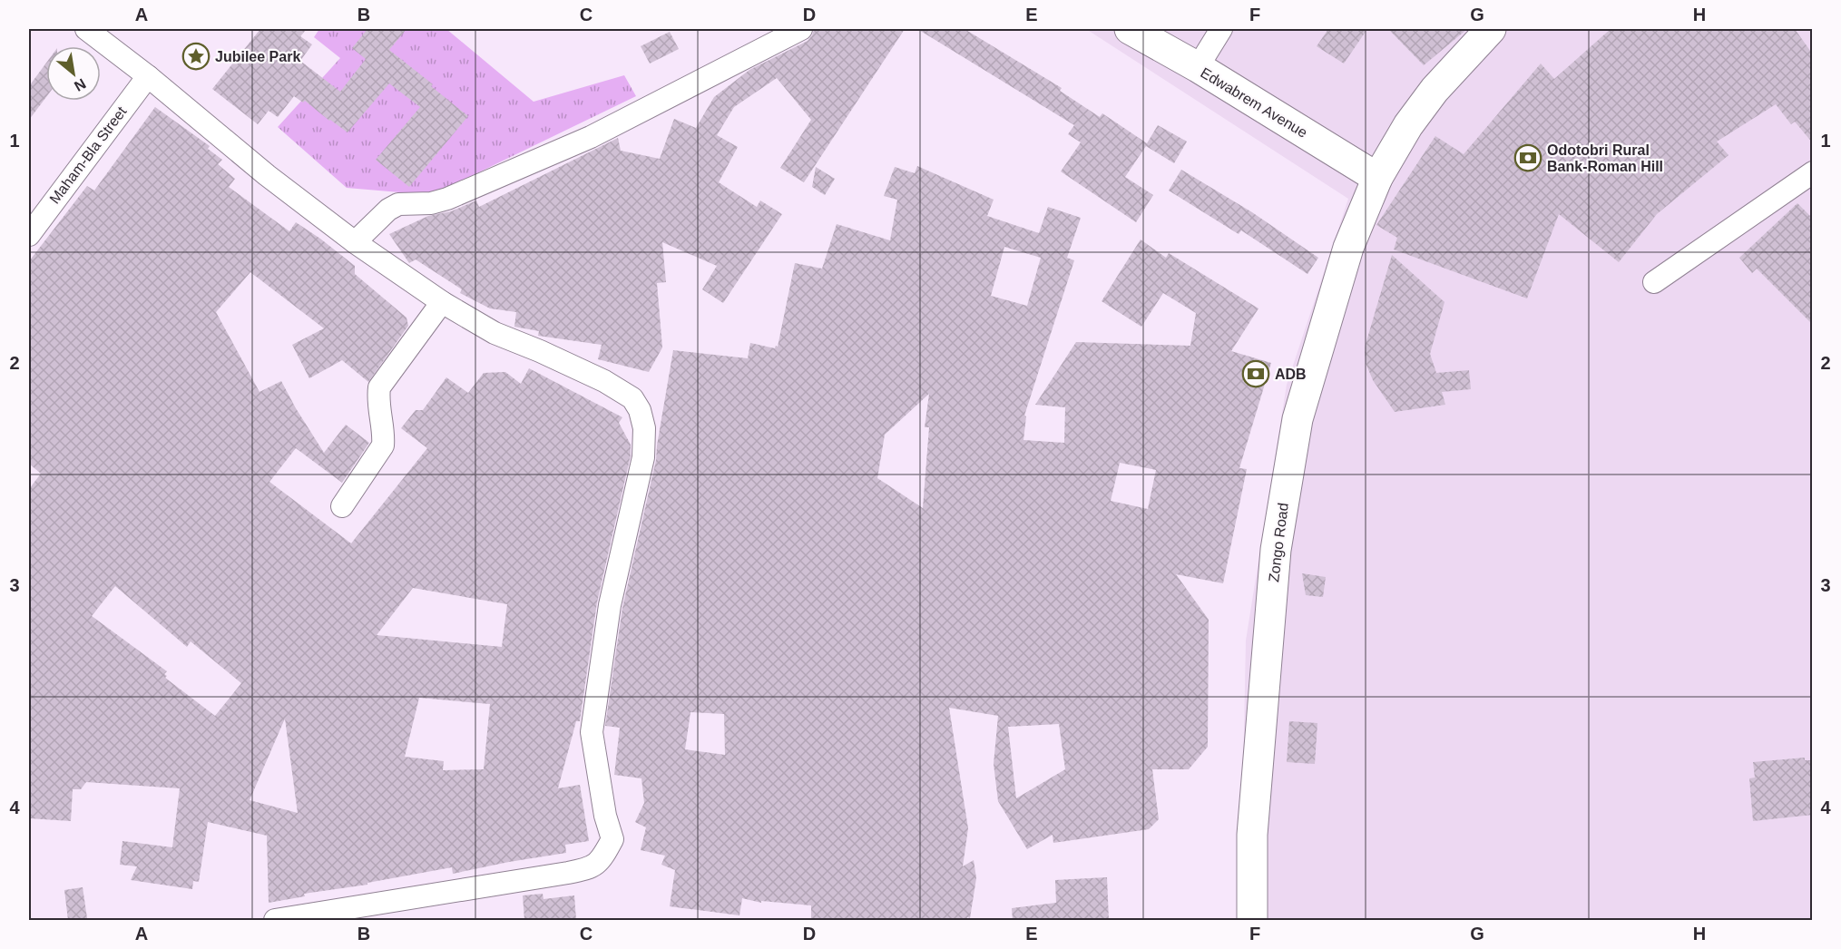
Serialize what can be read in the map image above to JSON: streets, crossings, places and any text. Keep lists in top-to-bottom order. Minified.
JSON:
{"streets":{"street":["Edwabrem Avenue","Maham-Bla Street","Zongo Road"]},"crossings":[["Edwabrem Avenue","Zongo Road"]],"places":{"place":["Jubilee Park"],"bank":["Odotobri Rural Bank-Roman Hill","ADB"]},"north":"bottom right","grid":{"columns":["A","B","C","D","E","F","G","H"],"rows":["1","2","3","4"]}}
